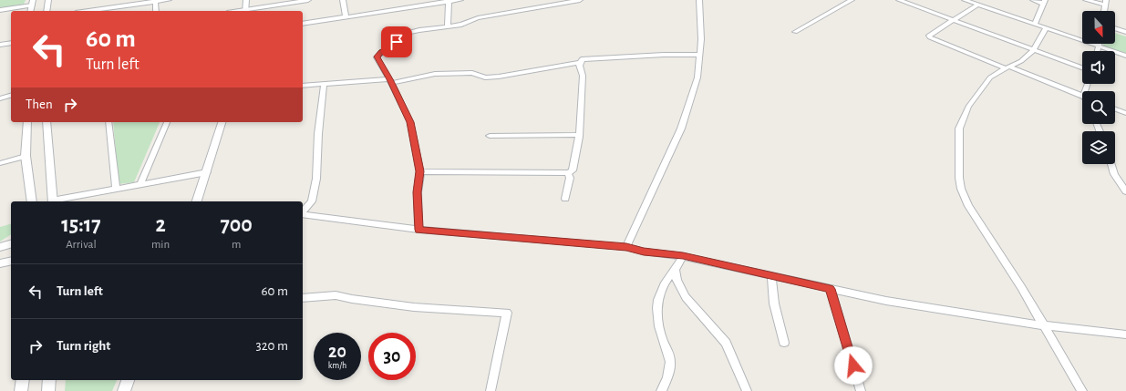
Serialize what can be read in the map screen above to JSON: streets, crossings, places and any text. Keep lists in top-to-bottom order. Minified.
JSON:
{"north":"bottom","page":{"turn":["60 m","Turn left"],"then":"Then","eta":["15:17","Arrival","2","min","700","m"],"list":[{"name":"Turn left","value":"60 m"},{"name":"Turn right","value":"320 m"}],"speed":"20 km/h","limit":"30"}}
